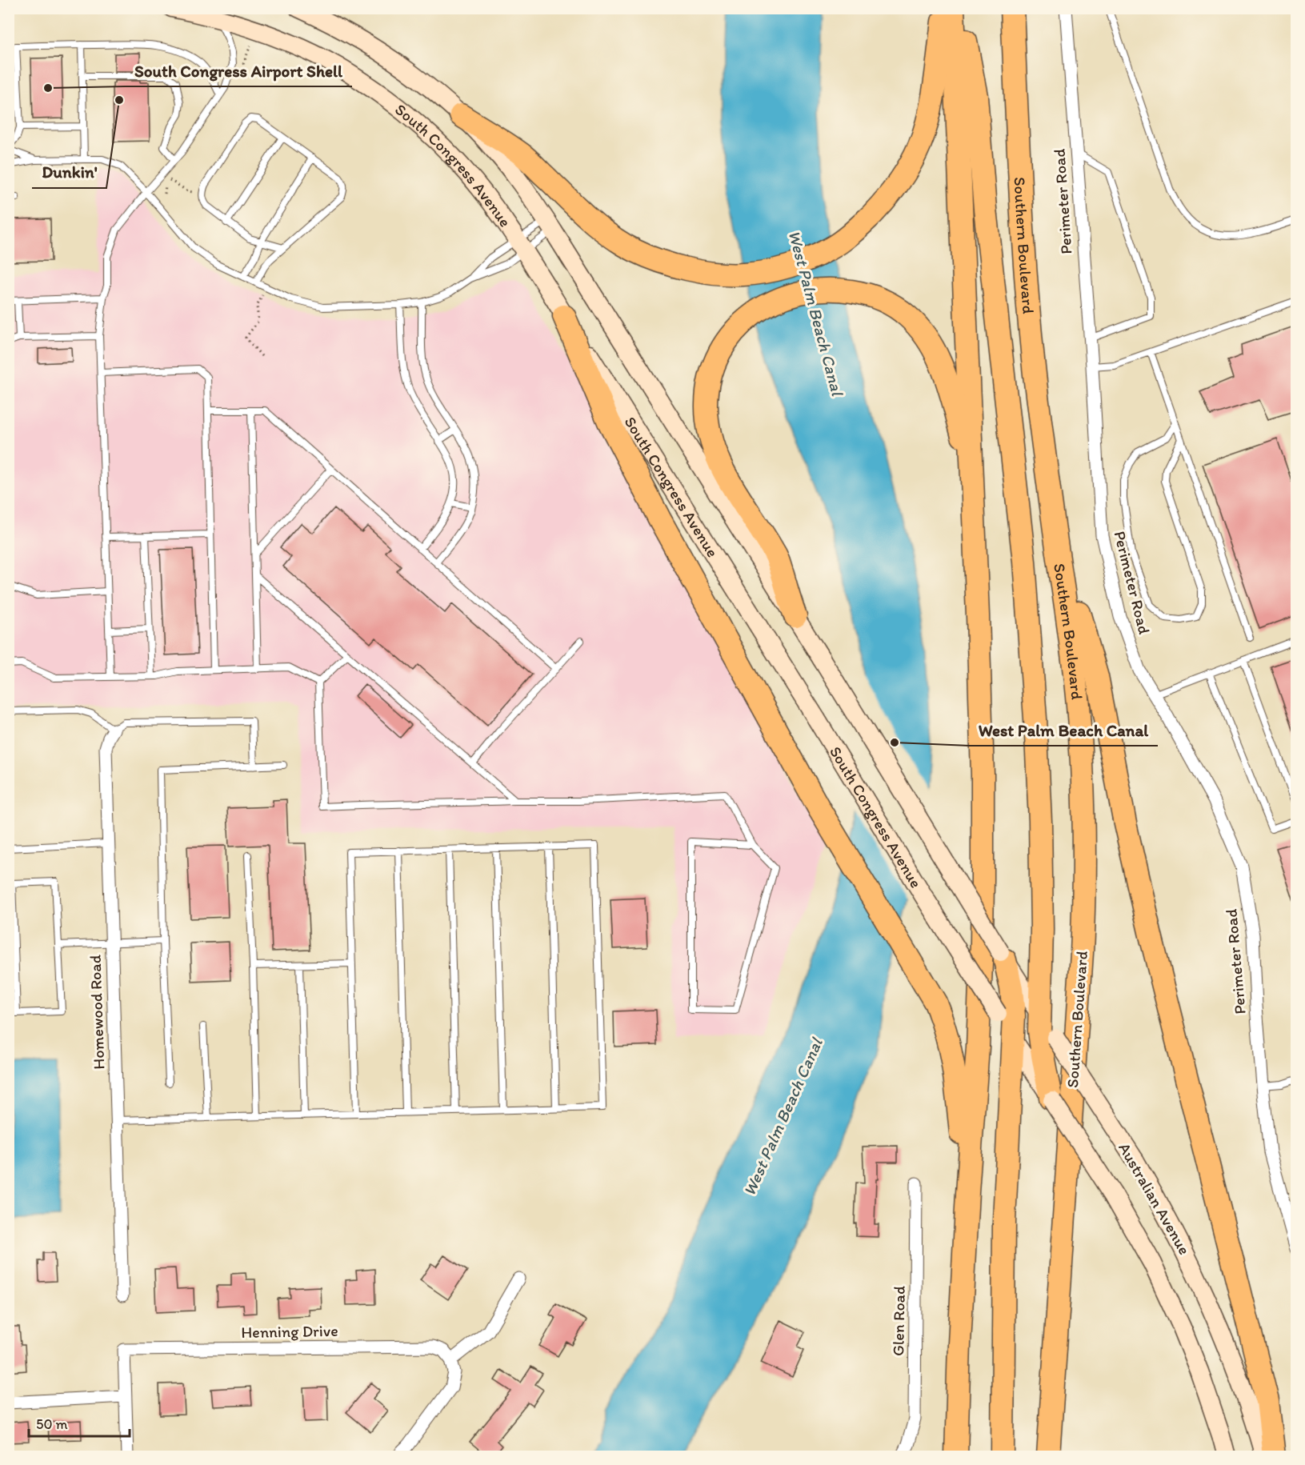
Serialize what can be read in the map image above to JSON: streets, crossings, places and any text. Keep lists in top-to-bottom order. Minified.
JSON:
{"streets":{"highway":["Southern Boulevard"],"main road":["South Congress Avenue","Australian Avenue"],"street":["Perimeter Road","Homewood Road","Glen Road","Henning Drive"]},"water":["West Palm Beach Canal"],"places":["South Congress Airport Shell","Dunkin'","West Palm Beach Canal"],"scale_bar":"50 m"}
